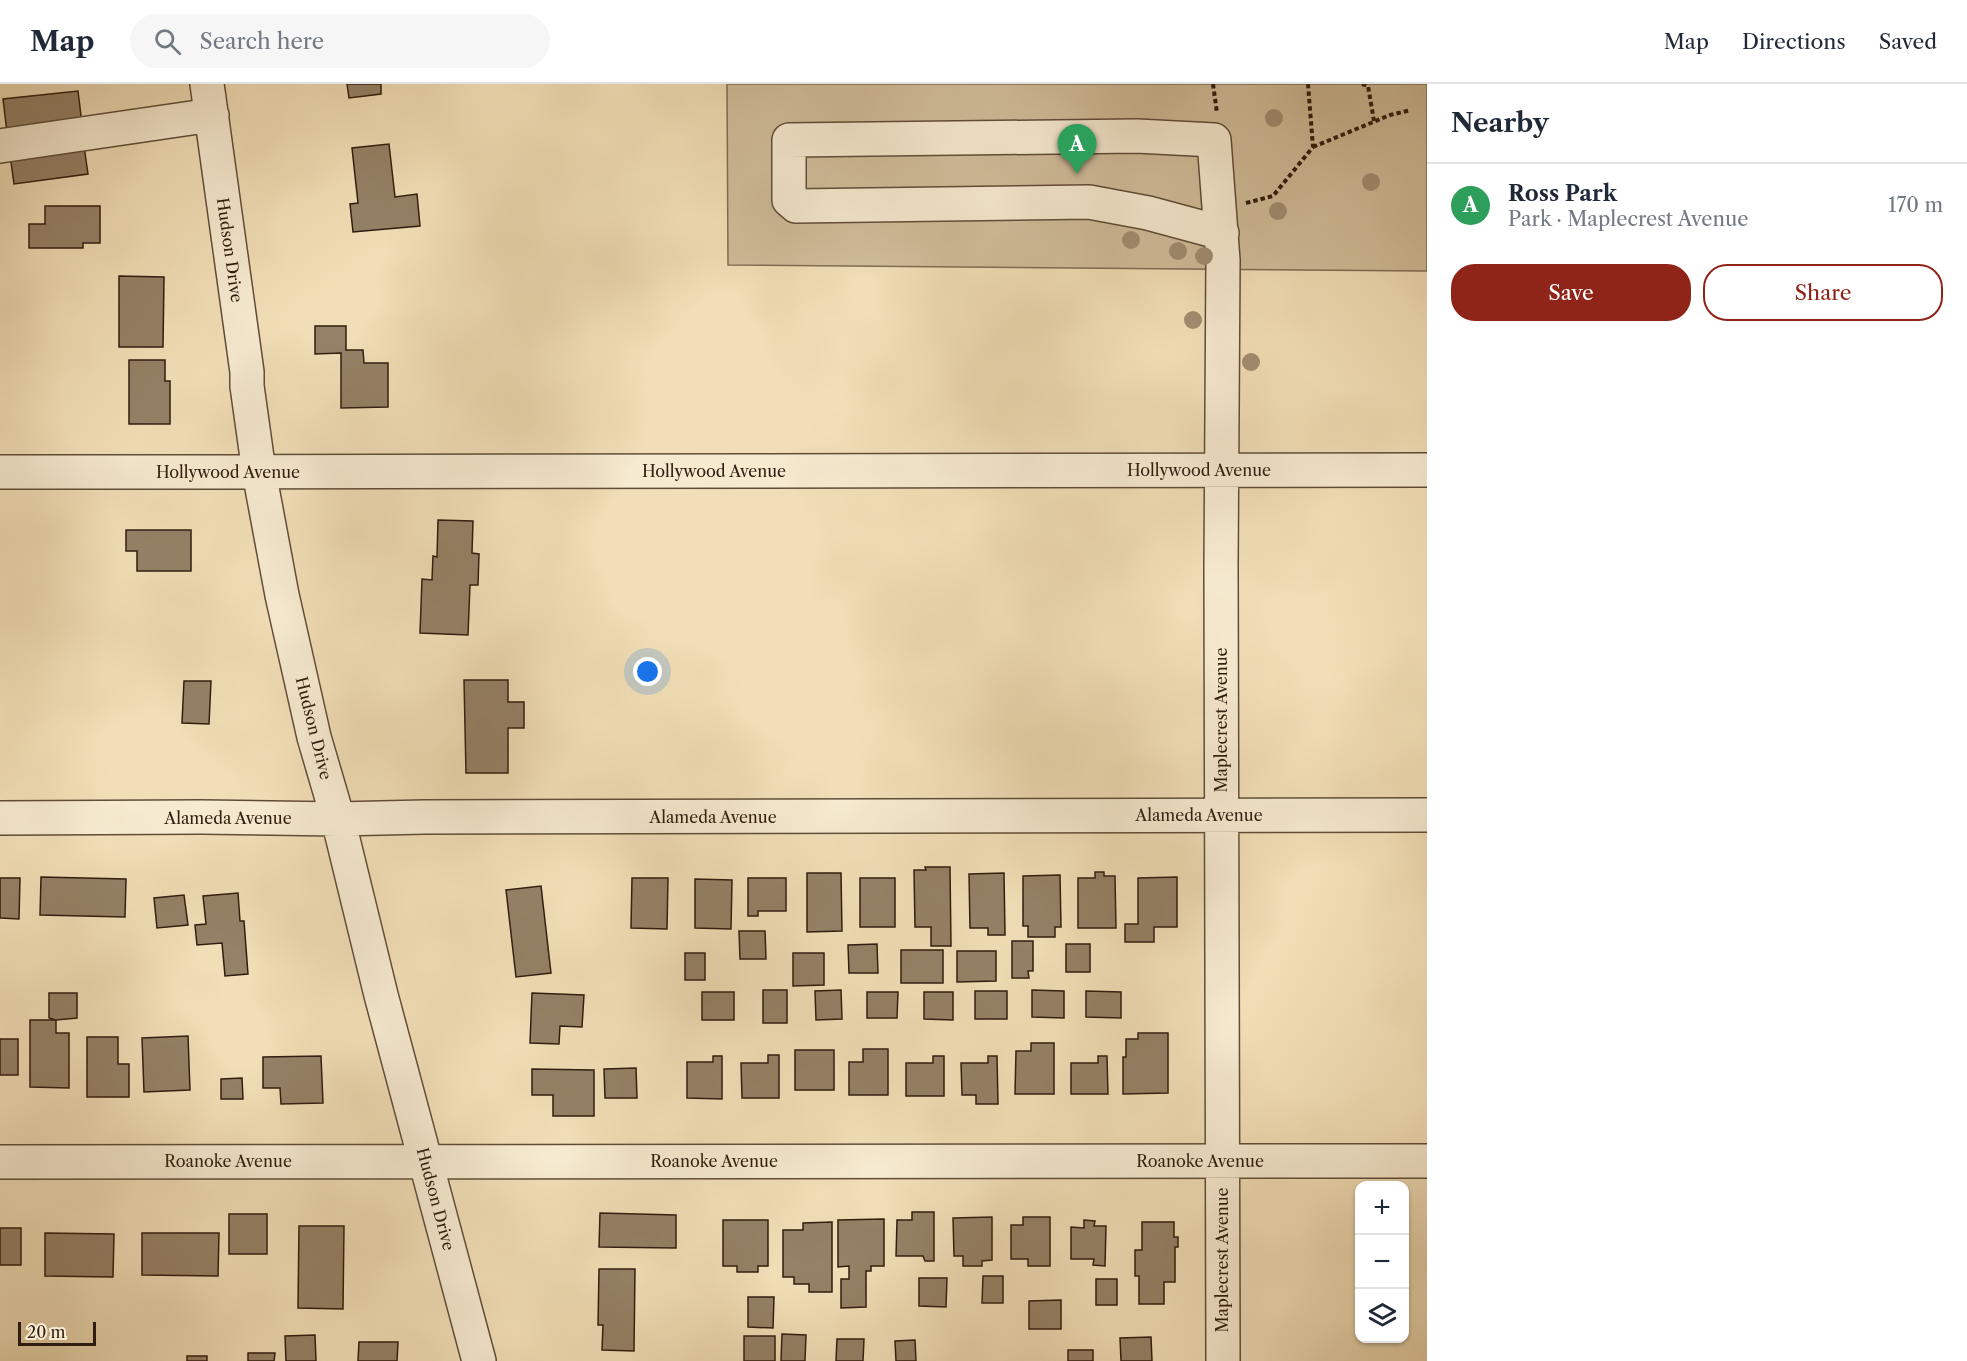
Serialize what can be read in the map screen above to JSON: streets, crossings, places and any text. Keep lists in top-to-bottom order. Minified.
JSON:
{"streets":{"street":["Hudson Drive","Hollywood Avenue","Maplecrest Avenue","Alameda Avenue","Roanoke Avenue"]},"crossings":[["Hudson Drive","Hollywood Avenue"],["Hudson Drive","Alameda Avenue"],["Hudson Drive","Roanoke Avenue"],["Hollywood Avenue","Maplecrest Avenue"],["Maplecrest Avenue","Alameda Avenue"],["Maplecrest Avenue","Roanoke Avenue"]],"scale_bar":"20 m","page":{"header":"Map","search":"Search here","nav":["Map","Directions","Saved"],"heading":"Nearby","pins":"A","list":[{"mark":"A","name":"Ross Park","note":"Park · Maplecrest Avenue","value":"170 m"}],"buttons":["Save","Share"],"map_buttons":["+","−"],"scale":"20 m"}}
